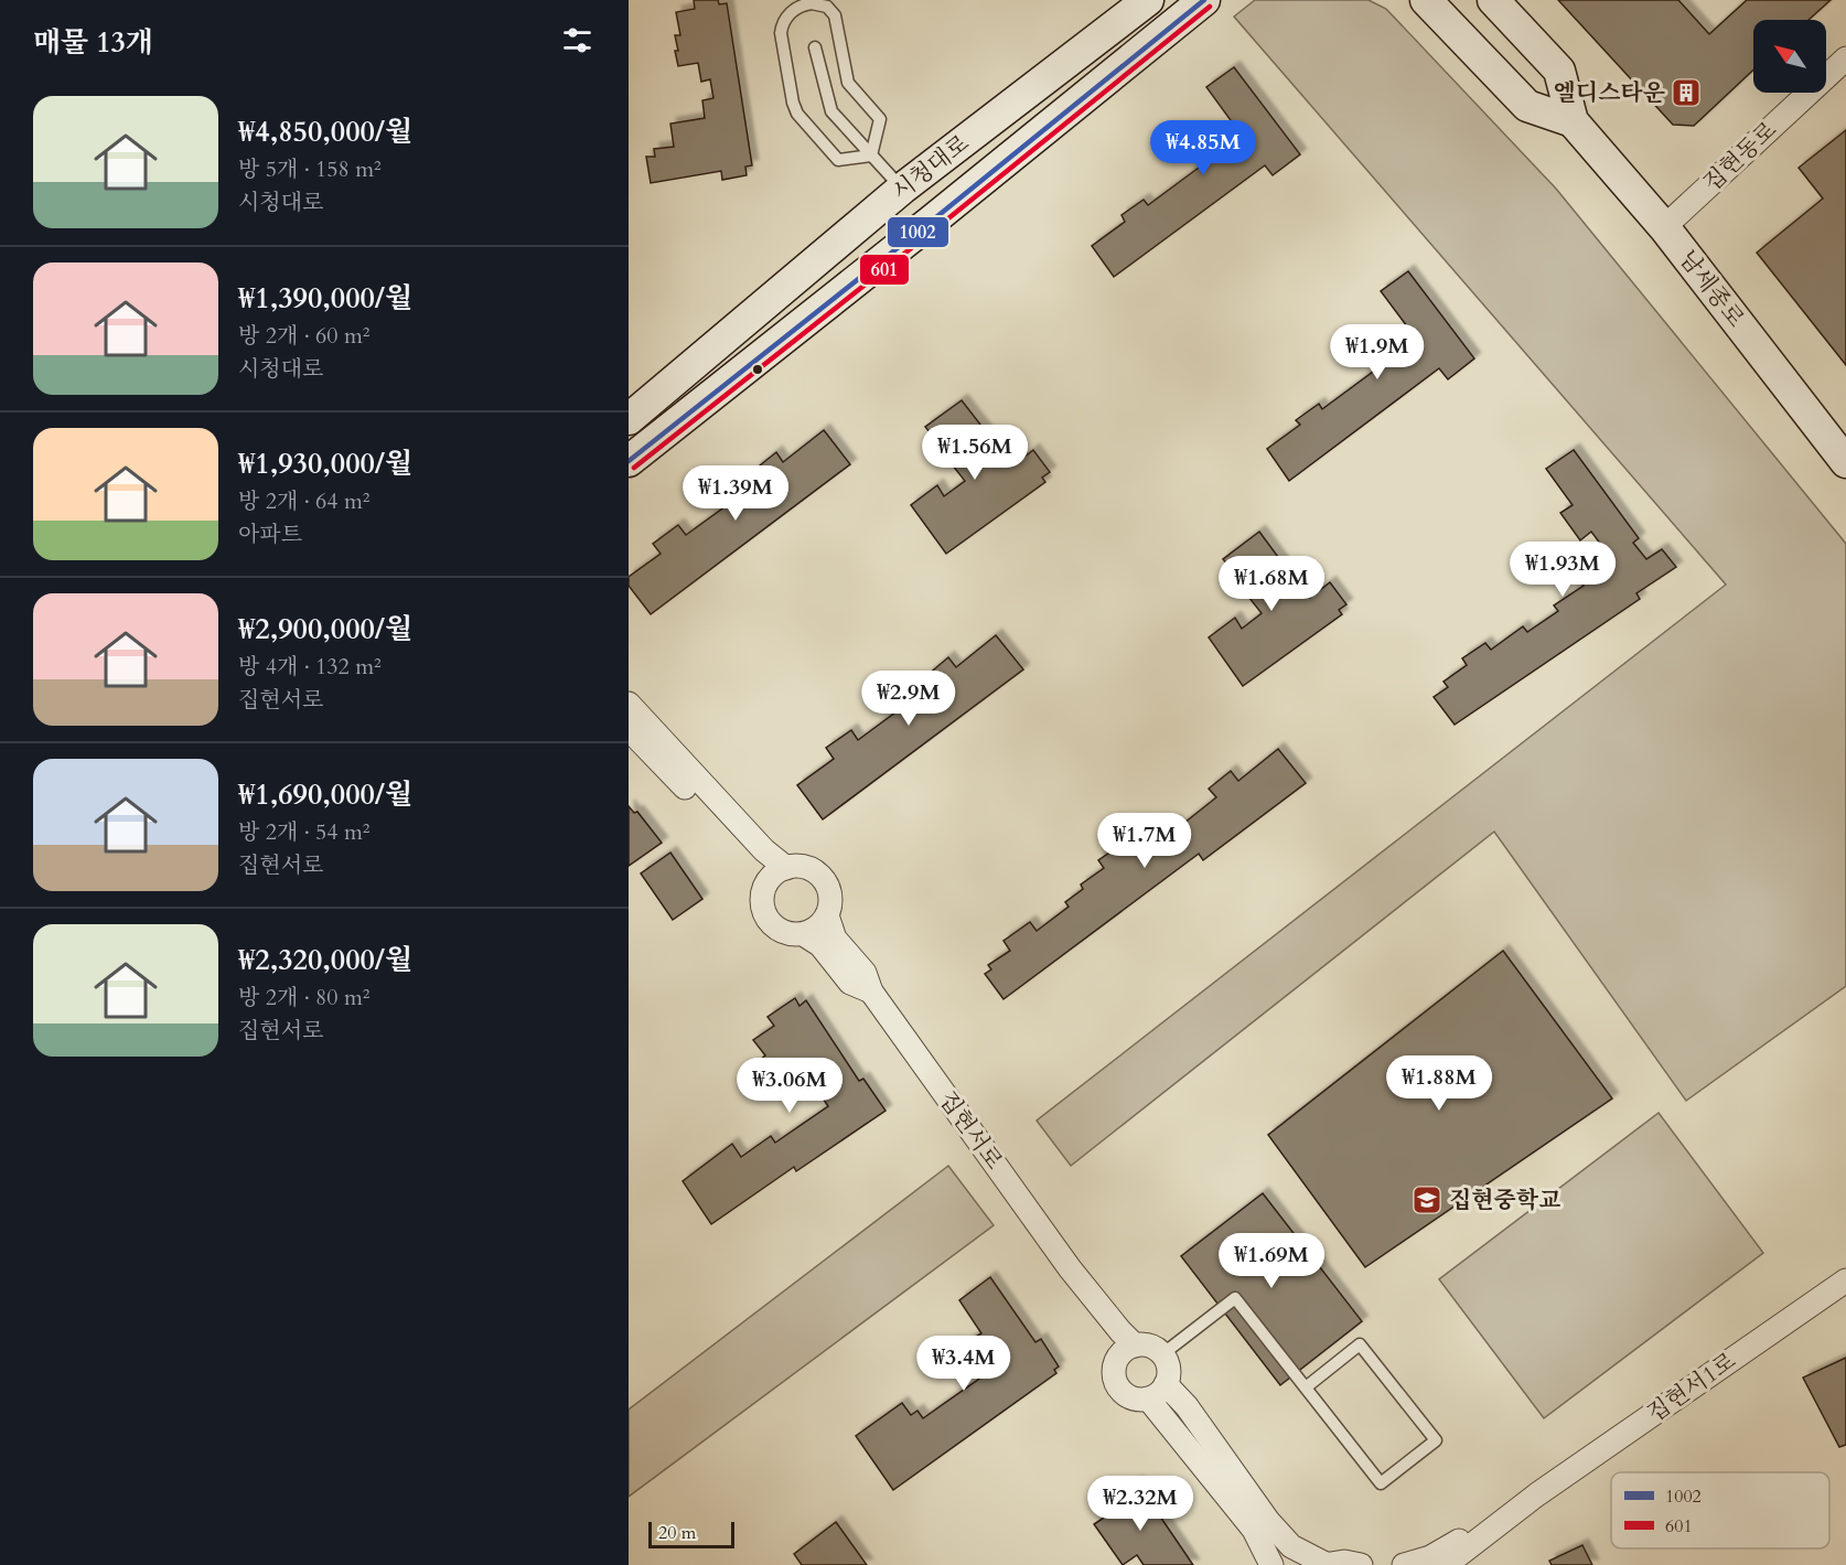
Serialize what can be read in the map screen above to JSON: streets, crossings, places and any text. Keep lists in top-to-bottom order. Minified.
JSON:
{"streets":{"street":["집현동로","시청대로","남세종로","집현서로","집현서1로"]},"crossings":[["집현동로","남세종로"]],"places":{"building":["엘디스타운"],"school or university":["집현중학교"]},"lines":["transit line 1002","transit line 601"],"legend":["1002","601"],"scale_bar":"20 m","north":"top left","page":{"heading":"매물 13개","list":[{"name":"₩4,850,000/월","note":"방 5개 · 158 m² · 시청대로"},{"name":"₩1,390,000/월","note":"방 2개 · 60 m² · 시청대로"},{"name":"₩1,930,000/월","note":"방 2개 · 64 m² · 아파트"},{"name":"₩2,900,000/월","note":"방 4개 · 132 m² · 집현서로"},{"name":"₩1,690,000/월","note":"방 2개 · 54 m² · 집현서로"},{"name":"₩2,320,000/월","note":"방 2개 · 80 m² · 집현서로"}],"price":["₩4.85M","₩1.9M","₩1.56M","₩1.39M","₩1.93M","₩1.68M","₩2.9M","₩1.7M","₩1.88M","₩3.06M","₩1.69M","₩3.4M","₩2.32M"],"scale":"20 m"}}
